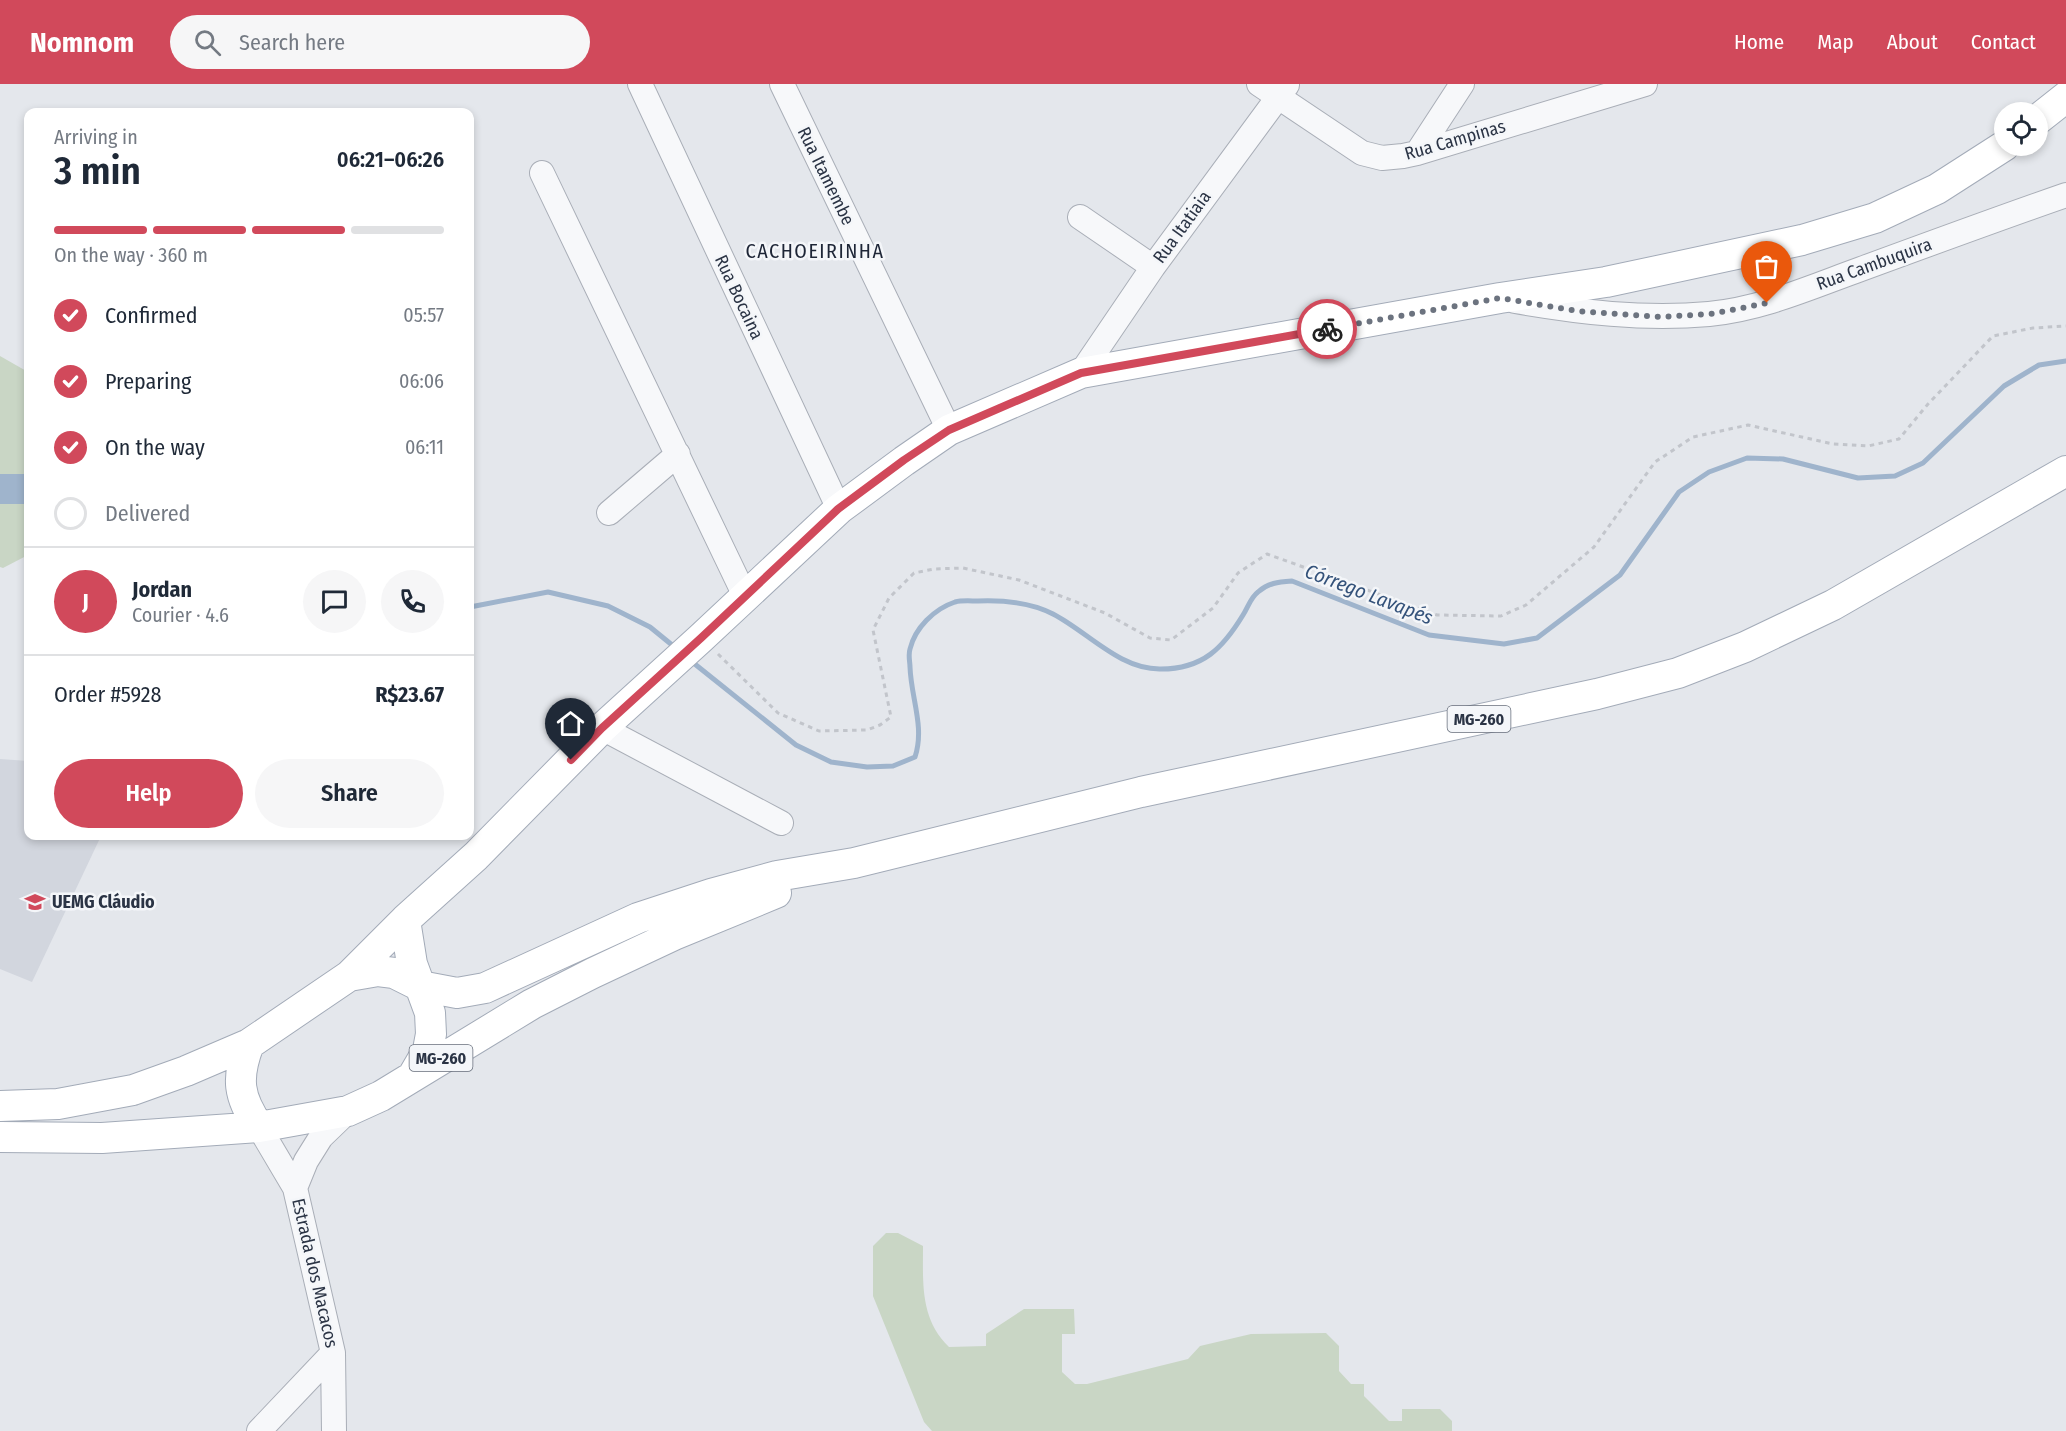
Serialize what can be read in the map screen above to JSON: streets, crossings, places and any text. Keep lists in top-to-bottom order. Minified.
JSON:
{"streets":{"main road":["MG-260"],"street":["Rua Campinas","Rua Itamembe","Rua Itatiaia","Rua Cambuquira","Rua Bocaina","Estrada dos Macacos"]},"crossings":[["Rua Campinas","Rua Itatiaia"],["MG-260","Estrada dos Macacos"]],"districts":["CACHOEIRINHA"],"water":["Córrego Lavapés"],"places":{"school or university":["UEMG Cláudio"]},"page":{"header":"Nomnom","search":"Search here","nav":["Home","Map","About","Contact"],"heading":["3 min","Arriving in","06:21–06:26"],"panel":["Jordan","Courier · 4.6","Order #5928","R$23.67"],"bar":"On the way · 360 m","list":[["Confirmed","05:57"],["Preparing","06:06"],["On the way","06:11"],"Delivered"],"round":"J","buttons":["Help","Share"]}}
